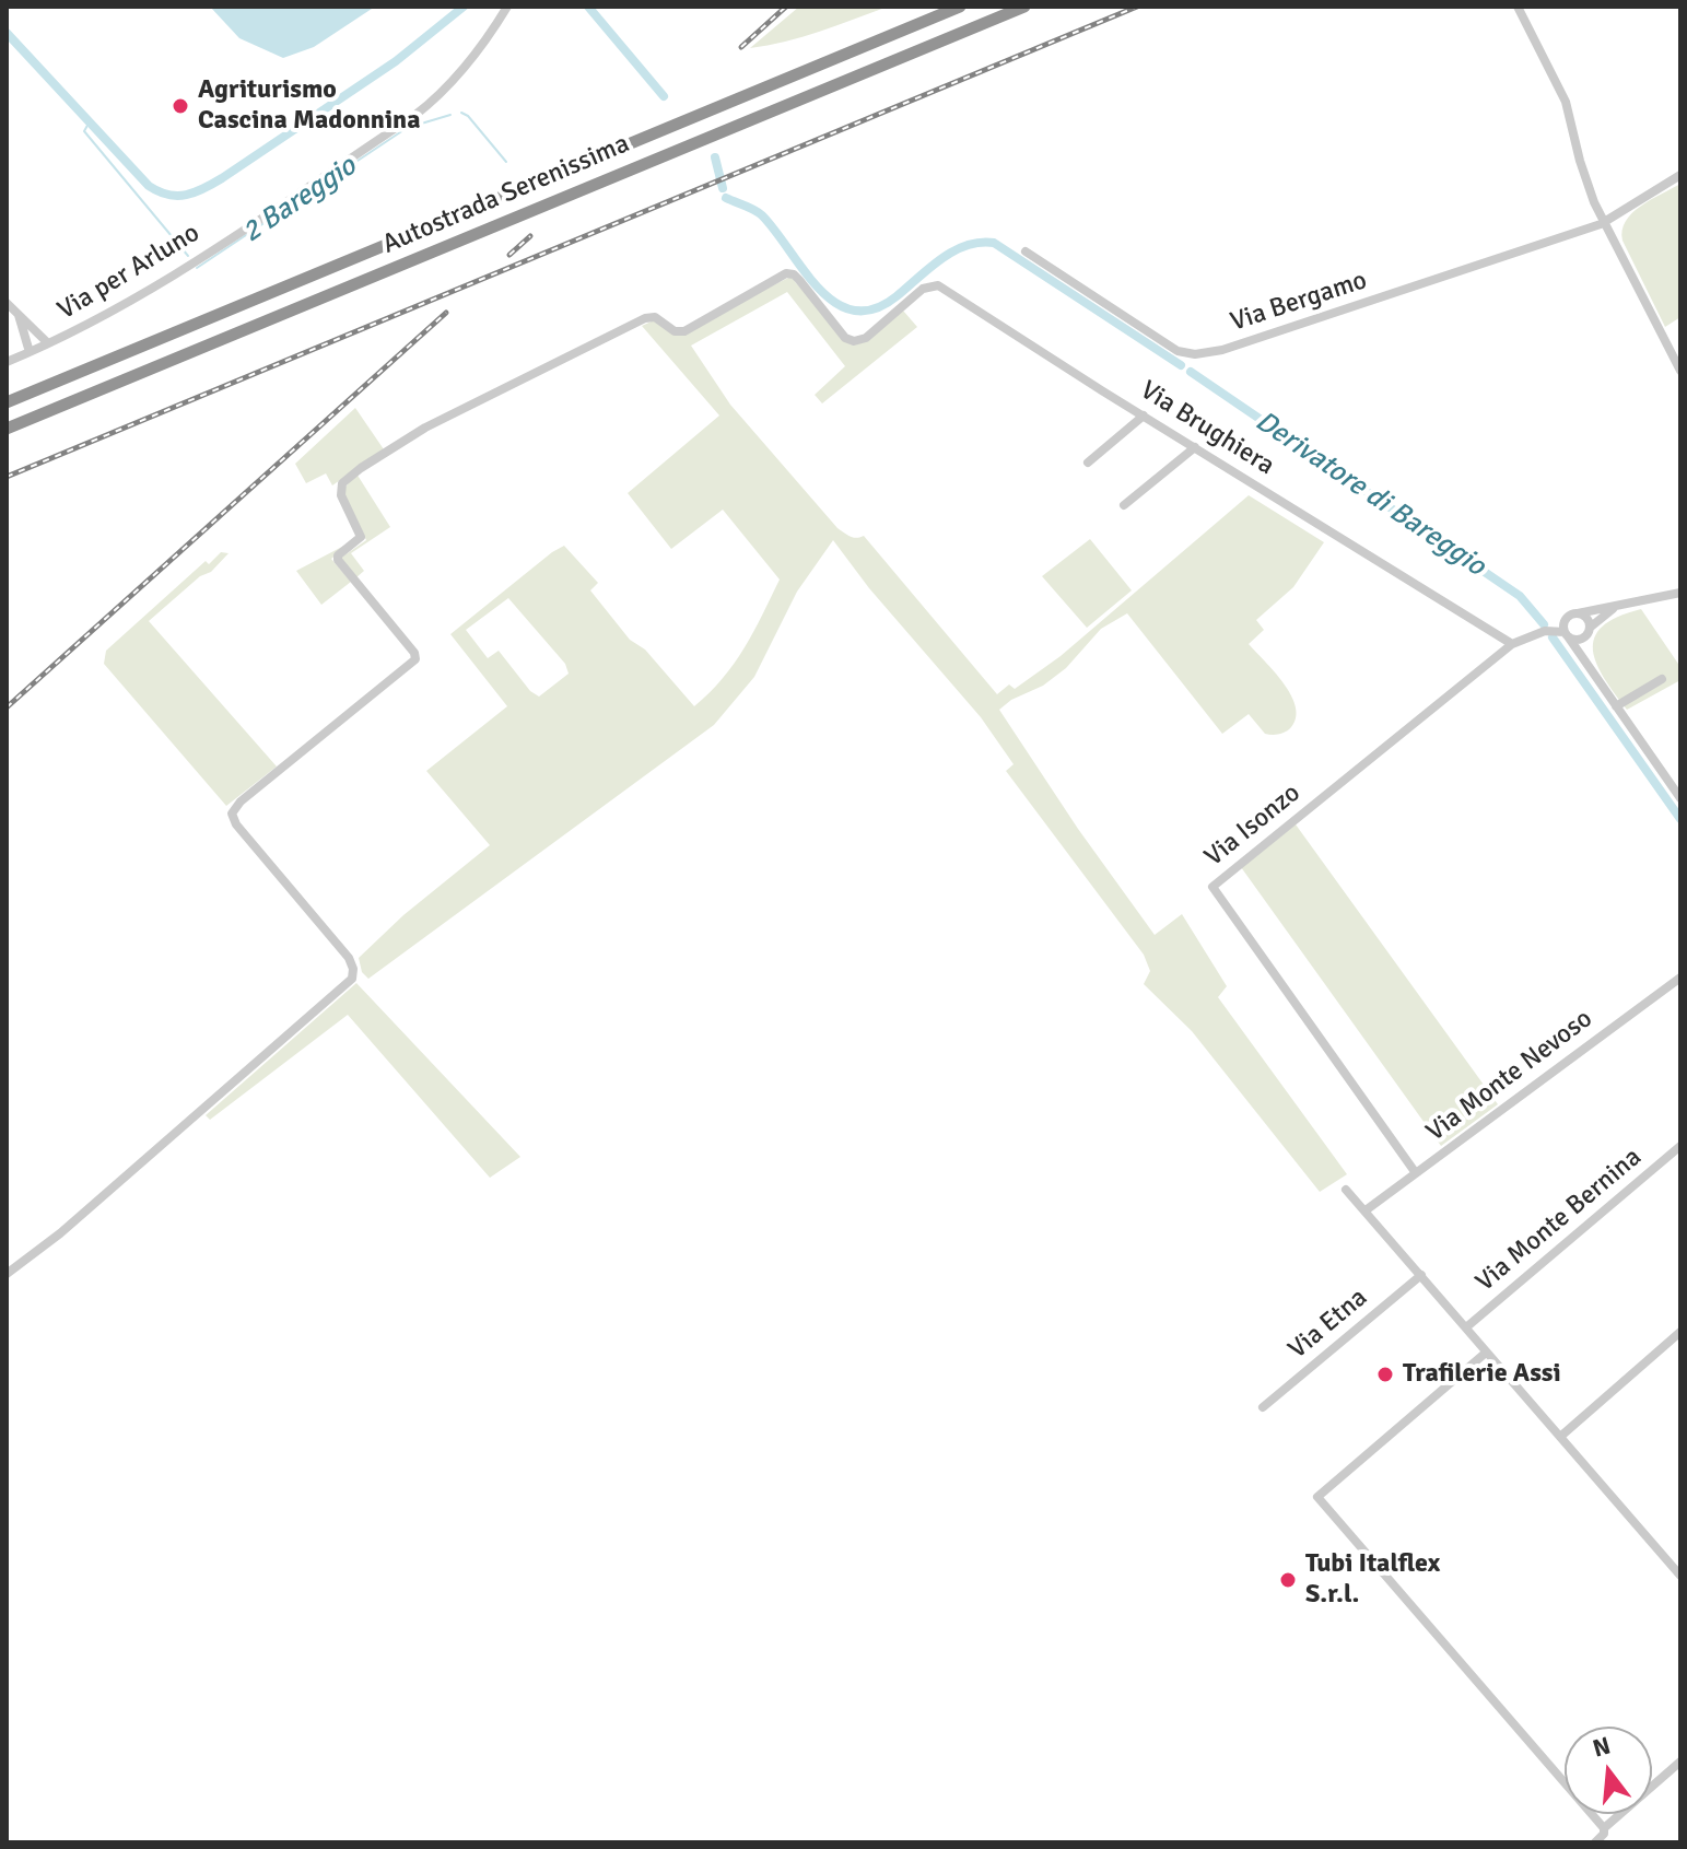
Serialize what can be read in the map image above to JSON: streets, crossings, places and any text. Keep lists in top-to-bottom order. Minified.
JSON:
{"streets":{"highway":["Autostrada Serenissima"],"street":["Via per Arluno","Via Bergamo","Via Brughiera","Via Isonzo","Via Monte Nevoso","Via Monte Bernina","Via Etna"]},"crossings":[["Via Brughiera","Via Isonzo"],["Via Isonzo","Via Monte Nevoso"]],"water":["2 Bareggio","Derivatore di Bareggio"],"places":["Agriturismo Cascina Madonnina","Trafilerie Assi","Tubi Italflex S.r.l."],"north":"top"}
